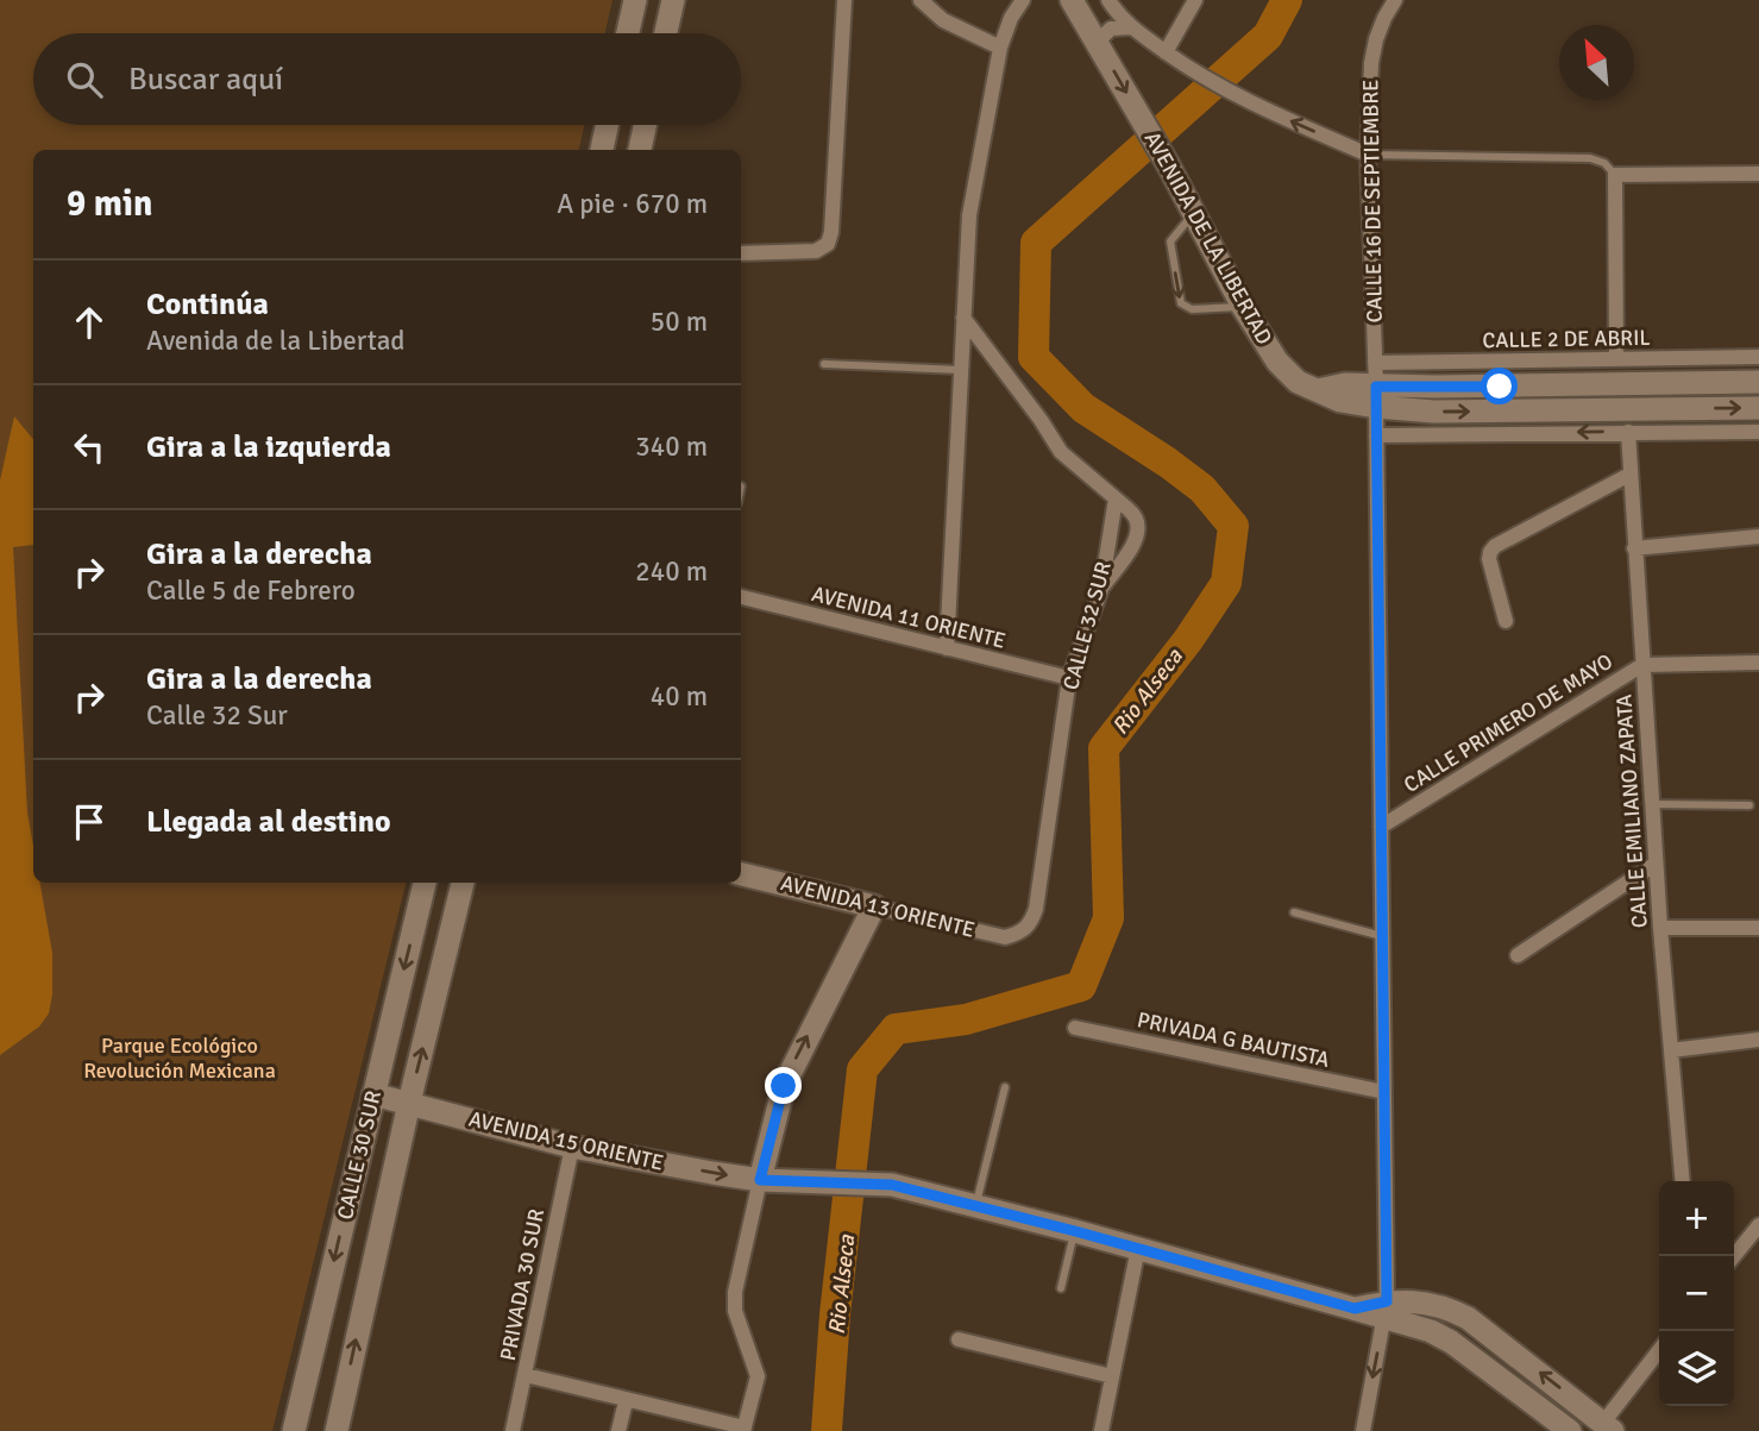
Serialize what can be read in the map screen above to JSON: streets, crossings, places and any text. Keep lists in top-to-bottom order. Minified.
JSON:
{"streets":{"main road":["AVENIDA DE LA LIBERTAD","AVENIDA 13 ORIENTE","AVENIDA 15 ORIENTE","CALLE 30 SUR"],"street":["CALLE 16 DE SEPTIEMBRE","CALLE 2 DE ABRIL","AVENIDA 11 ORIENTE","CALLE 32 SUR","CALLE PRIMERO DE MAYO","CALLE EMILIANO ZAPATA","PRIVADA G BAUTISTA","PRIVADA 30 SUR"]},"crossings":[["CALLE 16 DE SEPTIEMBRE","AVENIDA DE LA LIBERTAD"],["CALLE 16 DE SEPTIEMBRE","CALLE 2 DE ABRIL"],["CALLE 16 DE SEPTIEMBRE","CALLE PRIMERO DE MAYO"],["CALLE 16 DE SEPTIEMBRE","PRIVADA G BAUTISTA"],["CALLE 16 DE SEPTIEMBRE","AVENIDA 15 ORIENTE"],["AVENIDA DE LA LIBERTAD","CALLE 2 DE ABRIL"],["AVENIDA 11 ORIENTE","CALLE 32 SUR"],["CALLE 32 SUR","AVENIDA 13 ORIENTE"],["CALLE PRIMERO DE MAYO","CALLE EMILIANO ZAPATA"],["AVENIDA 15 ORIENTE","CALLE 30 SUR"],["AVENIDA 15 ORIENTE","PRIVADA 30 SUR"]],"water":["Rio Alseca"],"parks":["Parque Ecológico Revolución Mexicana"],"north":"top left","page":{"search":"Buscar aquí","heading":["9 min","A pie · 670 m"],"list":[["Continúa","Avenida de la Libertad","50 m"],["Gira a la izquierda","340 m"],["Gira a la derecha","Calle 5 de Febrero","240 m"],["Gira a la derecha","Calle 32 Sur","40 m"],"Llegada al destino"],"map_buttons":["+","−"]}}
